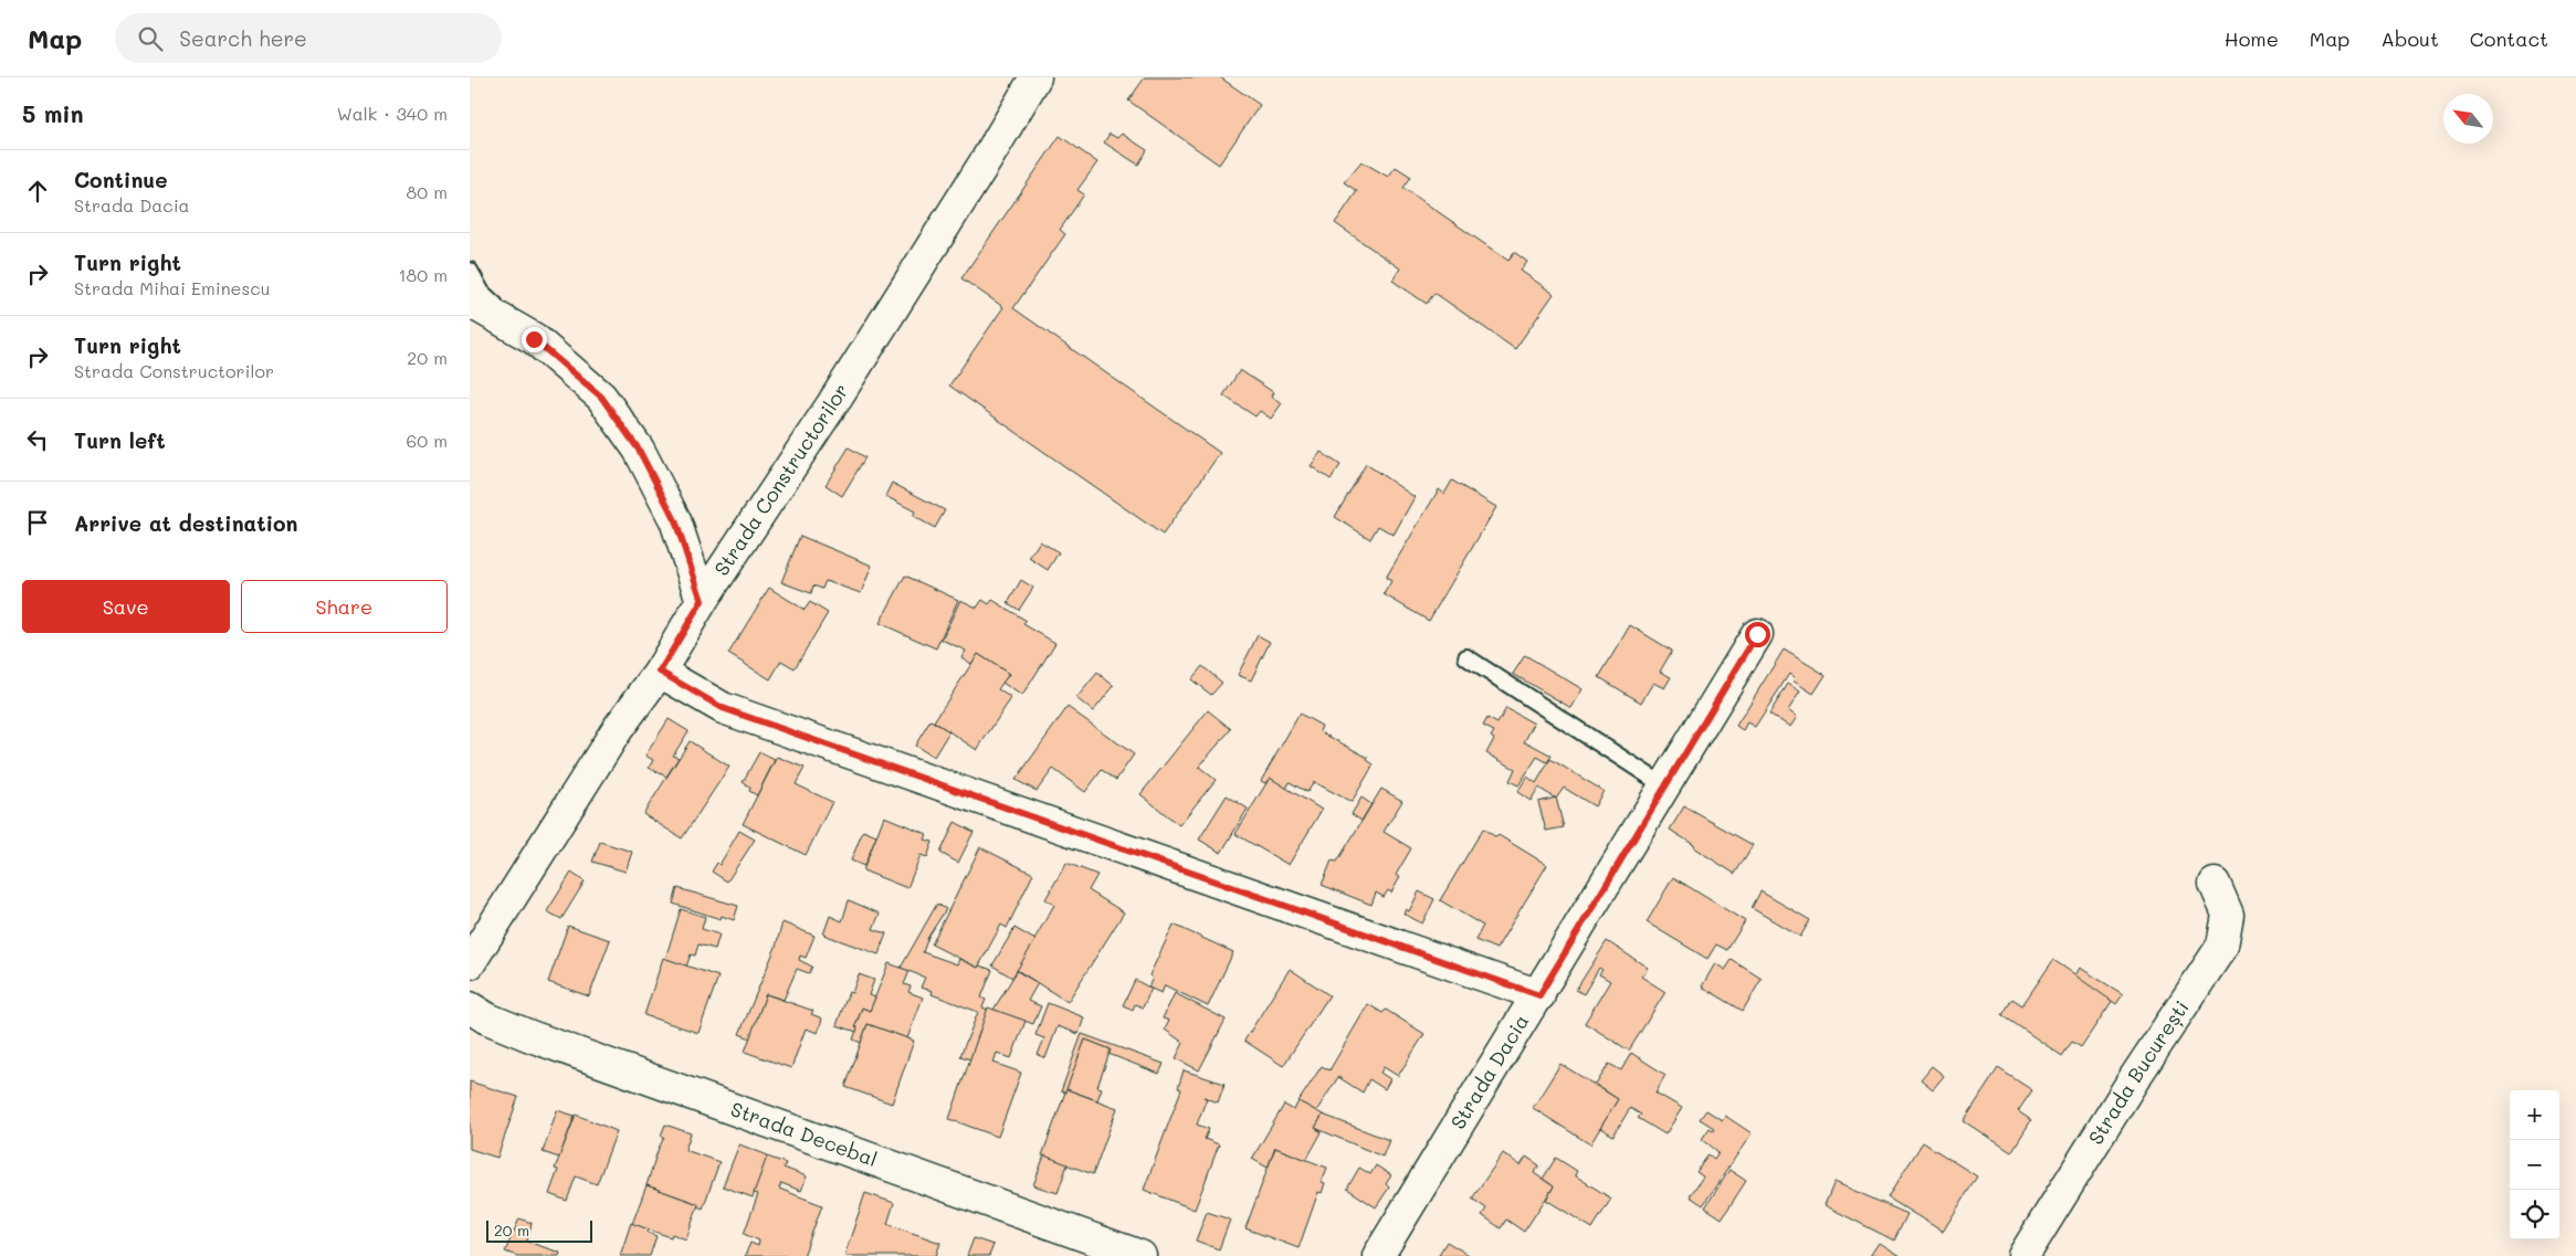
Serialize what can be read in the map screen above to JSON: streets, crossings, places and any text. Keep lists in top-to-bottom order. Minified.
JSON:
{"streets":{"street":["Strada Constructorilor","Strada Dacia","Strada București","Strada Decebal"]},"scale_bar":"20 m","north":"top left","page":{"header":"Map","search":"Search here","nav":["Home","Map","About","Contact"],"heading":["5 min","Walk · 340 m"],"list":[["Continue","Strada Dacia","80 m"],["Turn right","Strada Mihai Eminescu","180 m"],["Turn right","Strada Constructorilor","20 m"],["Turn left","60 m"],"Arrive at destination"],"buttons":["Save","Share"],"map_buttons":["+","−"],"scale":"20 m"}}
